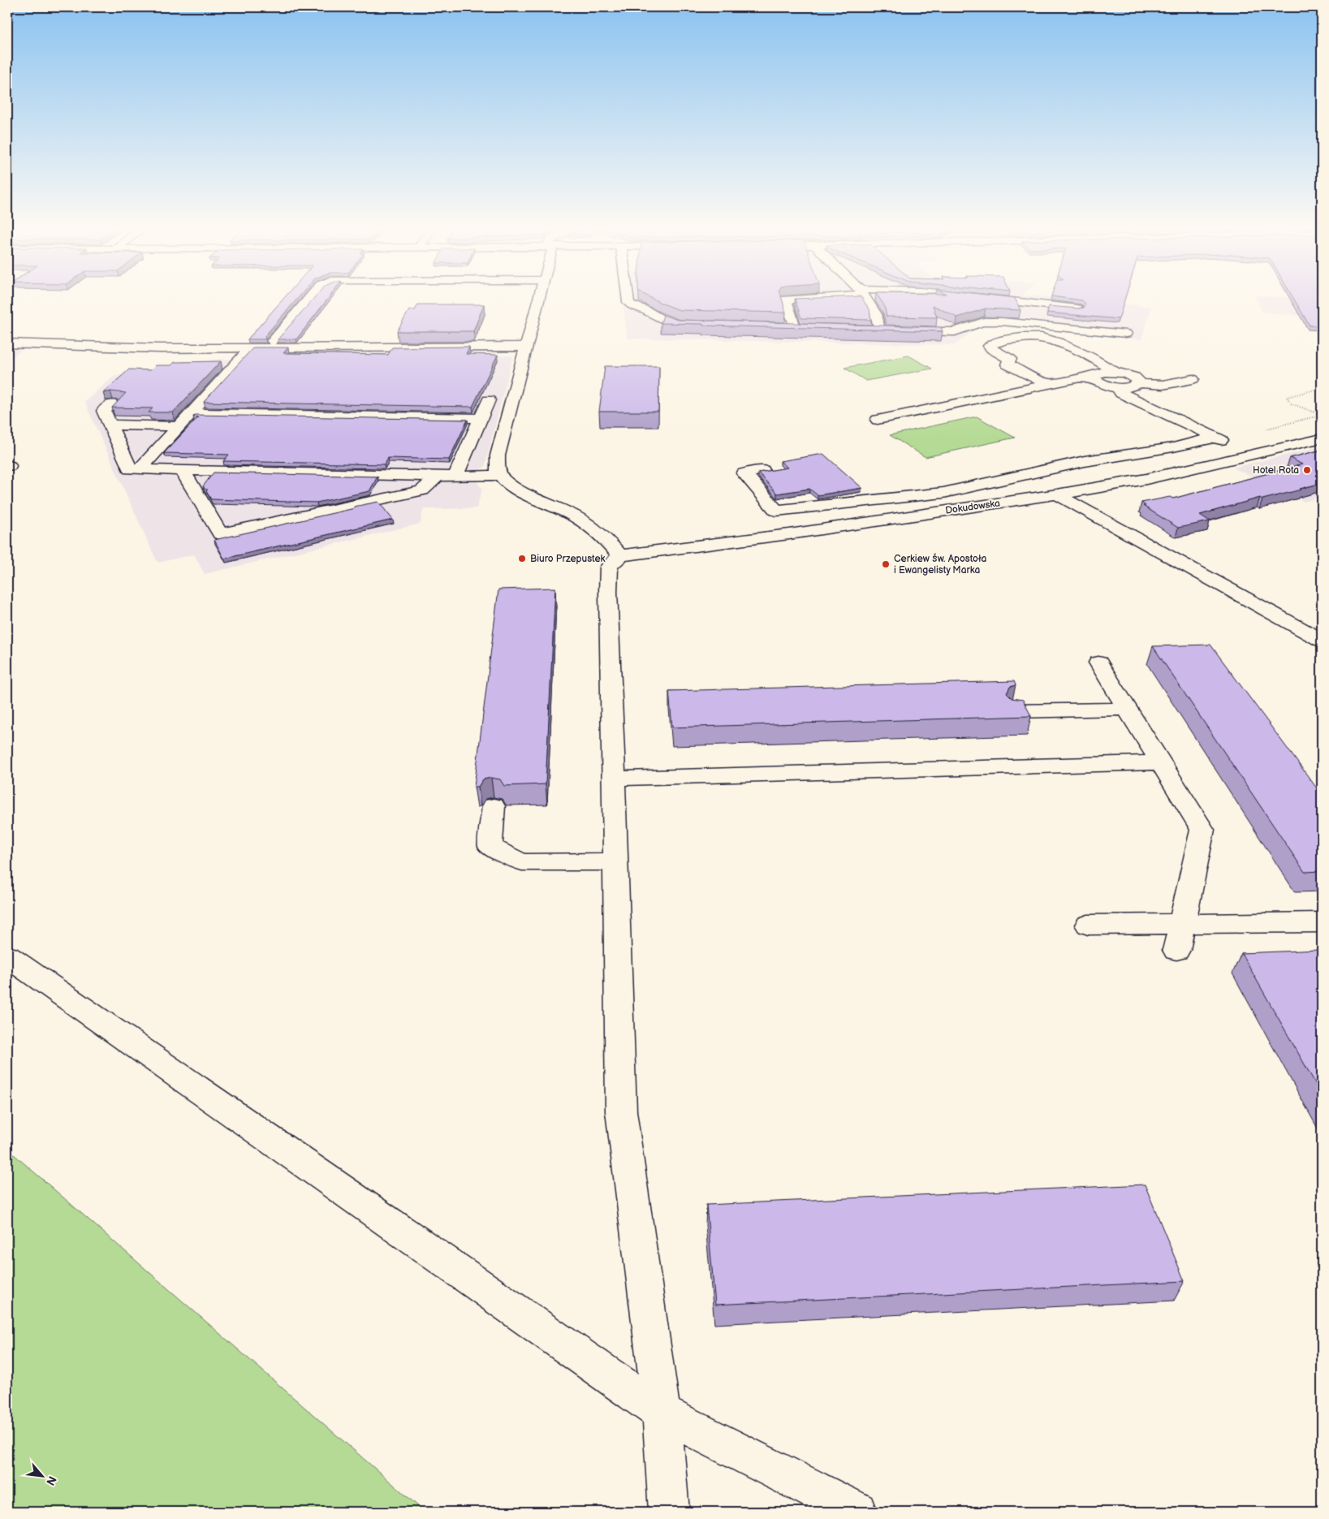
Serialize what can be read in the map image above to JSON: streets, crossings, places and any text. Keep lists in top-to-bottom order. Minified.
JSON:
{"streets":{"street":["Dokudowska"]},"places":["Hotel Rota","Biuro Przepustek","Cerkiew św. Apostoła i Ewangelisty Marka"],"north":"bottom right"}
